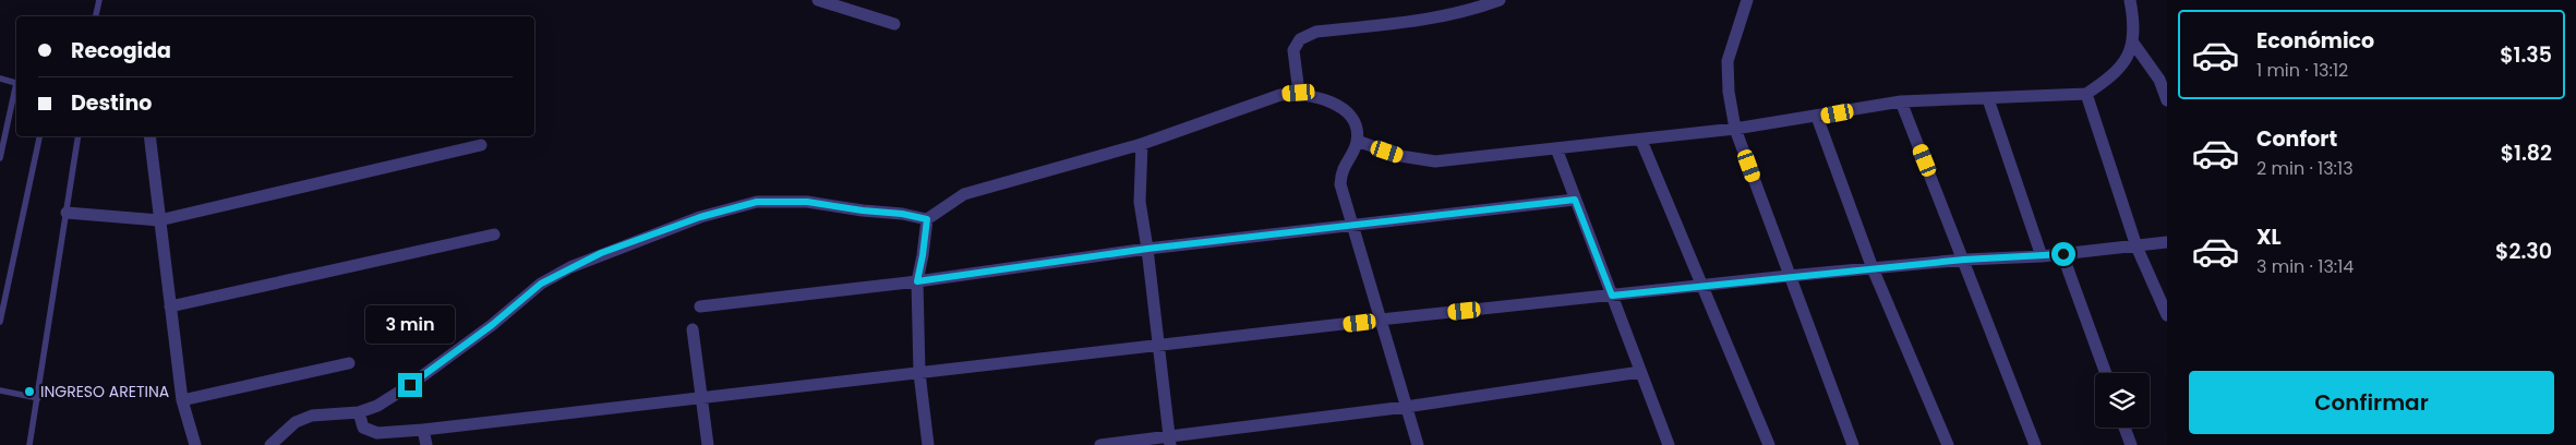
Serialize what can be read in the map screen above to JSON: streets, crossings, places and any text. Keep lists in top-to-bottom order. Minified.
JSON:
{"places":["INGRESO ARETINA"],"page":{"list":[{"name":"Económico","note":"1 min · 13:12","value":"$1.35"},{"name":"Confort","note":"2 min · 13:13","value":"$1.82"},{"name":"XL","note":"3 min · 13:14","value":"$2.30"}],"banner":["Recogida","Destino"],"bubble":"3 min","buttons":"Confirmar"}}
